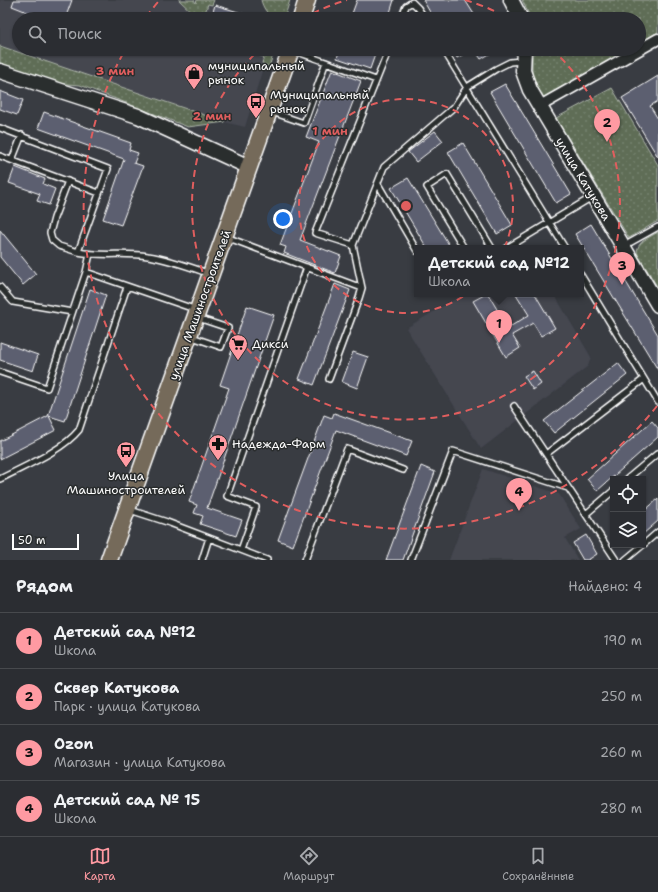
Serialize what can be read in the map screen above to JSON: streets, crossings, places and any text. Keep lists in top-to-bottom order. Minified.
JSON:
{"streets":{"main road":["улица Машиностроителей"],"street":["улица Катукова"]},"places":{"shop":["муниципальный рынок"],"bus stop":["Муниципальный рынок","Улица Машиностроителей"],"supermarket":["Дикси"],"pharmacy":["Надежда-Фарм"]},"scale_bar":"50 m","page":{"search":"Поиск","pins":["2","3","1","4"],"popup":["Детский сад №12","Школа"],"scale":"50 m","heading":["Рядом","Найдено: 4"],"list":[{"mark":"1","name":"Детский сад №12","note":"Школа","value":"190 m"},{"mark":"2","name":"Сквер Катукова","note":"Парк · улица Катукова","value":"250 m"},{"mark":"3","name":"Ozon","note":"Магазин · улица Катукова","value":"260 m"},{"mark":"4","name":"Детский сад № 15","note":"Школа","value":"280 m"}],"nav":["Карта","Маршрут","Сохранённые"]},"rings":["3 мин","2 мин","1 мин"]}
